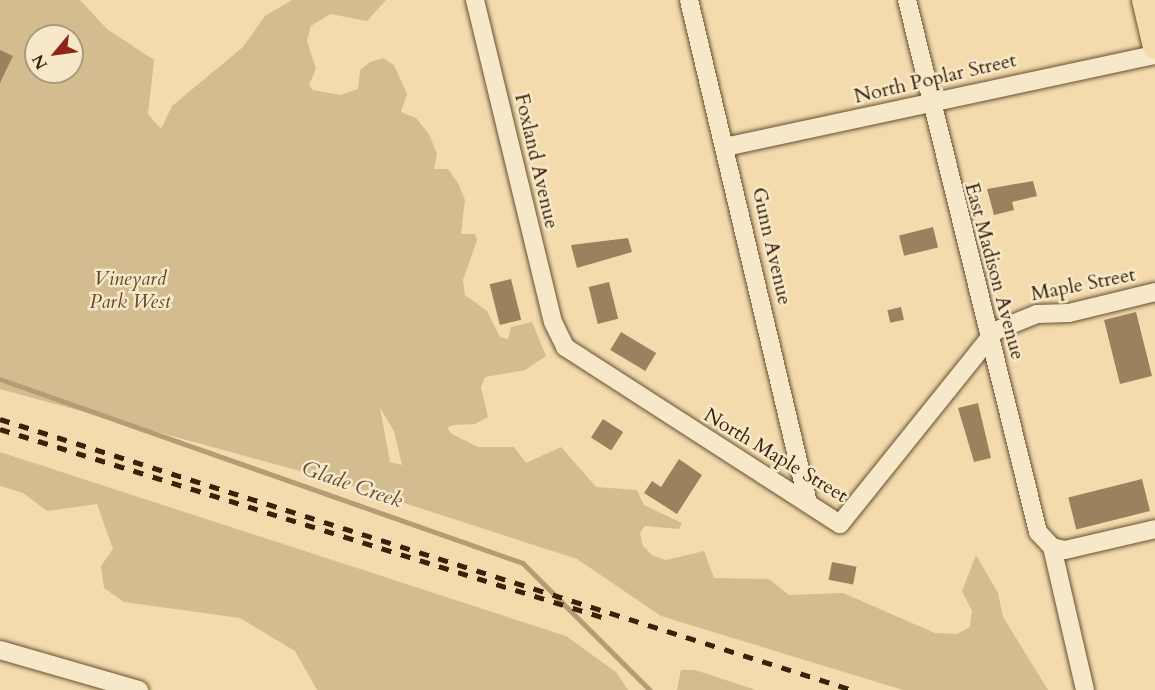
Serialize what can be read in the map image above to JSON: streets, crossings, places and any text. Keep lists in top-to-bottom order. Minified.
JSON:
{"streets":{"street":["North Poplar Street","Foxland Avenue","Gunn Avenue","East Madison Avenue","Maple Street","North Maple Street"]},"crossings":[["North Poplar Street","Gunn Avenue"],["North Poplar Street","East Madison Avenue"],["Foxland Avenue","North Maple Street"],["Gunn Avenue","North Maple Street"],["East Madison Avenue","Maple Street"],["East Madison Avenue","North Maple Street"],["Maple Street","North Maple Street"]],"water":["Glade Creek"],"parks":["Vineyard Park West"],"north":"bottom left"}
